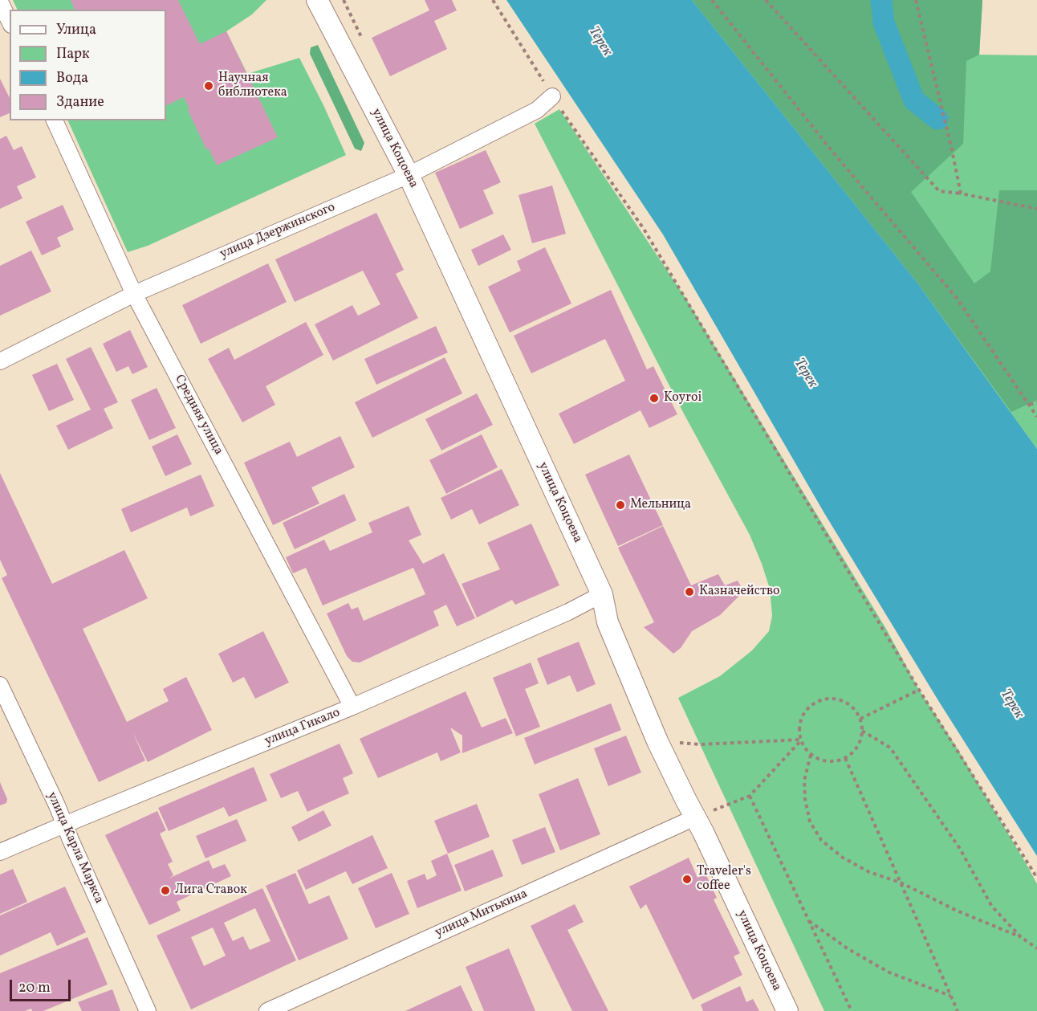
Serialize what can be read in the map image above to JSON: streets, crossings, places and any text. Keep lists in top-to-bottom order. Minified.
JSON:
{"streets":{"street":["улица Коцоева","улица Дзержинского","Средняя улица","улица Гикало","улица Карла Маркса","улица Митькина"]},"crossings":[["улица Коцоева","улица Дзержинского"],["улица Коцоева","улица Гикало"],["улица Коцоева","улица Митькина"],["улица Дзержинского","Средняя улица"],["Средняя улица","улица Гикало"],["улица Гикало","улица Карла Маркса"]],"water":["Терек"],"places":["Научная библиотека","Koyroi","Мельница","Казначейство","Traveler's coffee","Лига Ставок"],"legend":["Улица","Парк","Вода","Здание"],"scale_bar":"20 m"}
